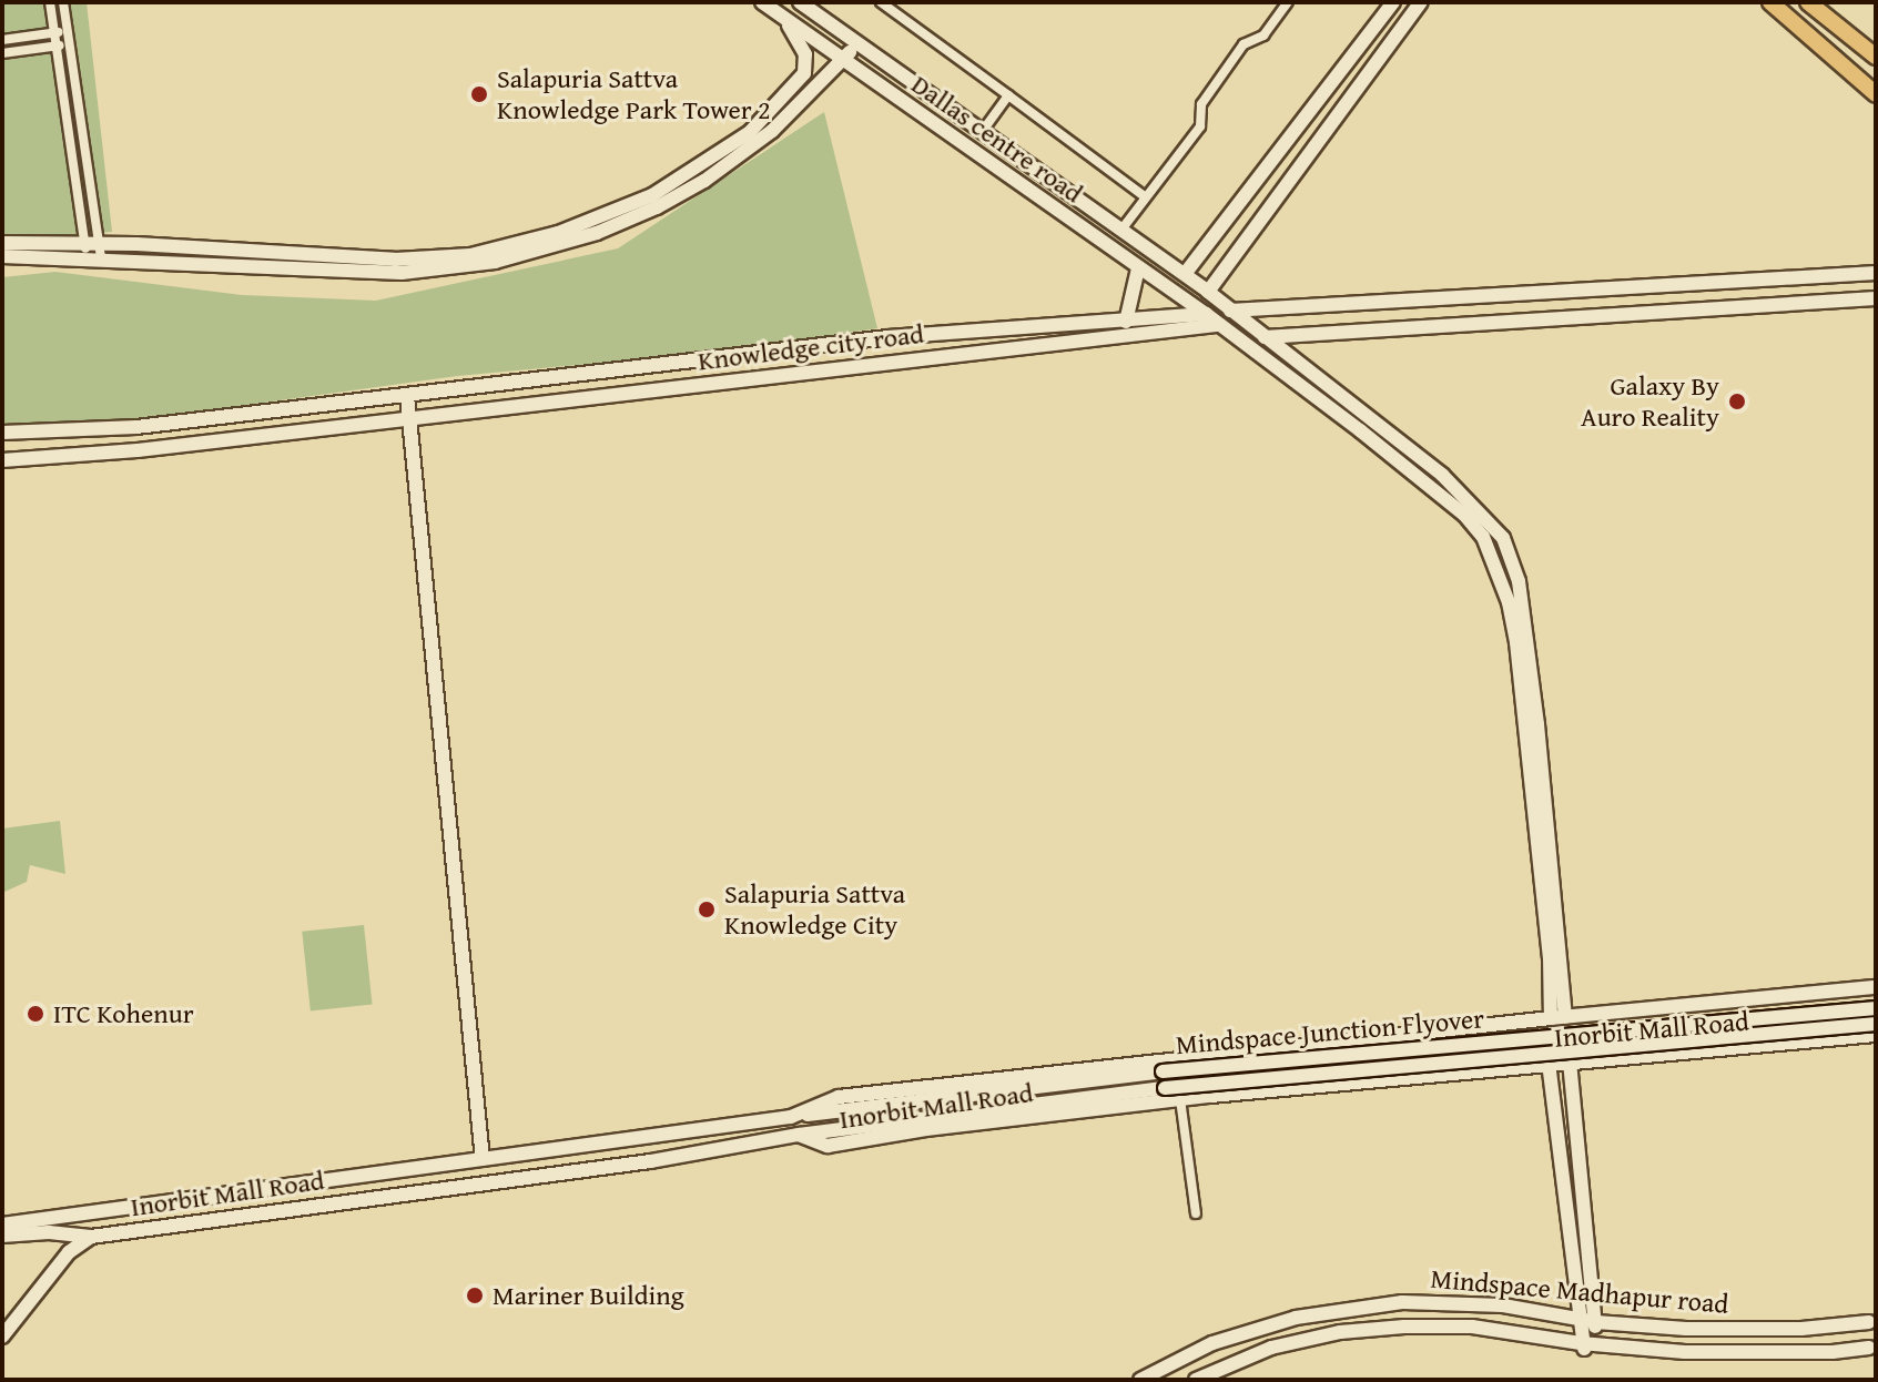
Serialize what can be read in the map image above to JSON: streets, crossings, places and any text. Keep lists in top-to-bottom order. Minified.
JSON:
{"streets":{"street":["Dallas centre road","Knowledge city road","Inorbit Mall Road","Mindspace Junction Flyover","Mindspace Madhapur road"]},"crossings":[["Dallas centre road","Knowledge city road"],["Inorbit Mall Road","Mindspace Junction Flyover"]],"places":["Salapuria Sattva Knowledge Park Tower 2","Galaxy By Auro Reality","Salapuria Sattva Knowledge City","ITC Kohenur","Mariner Building"]}
